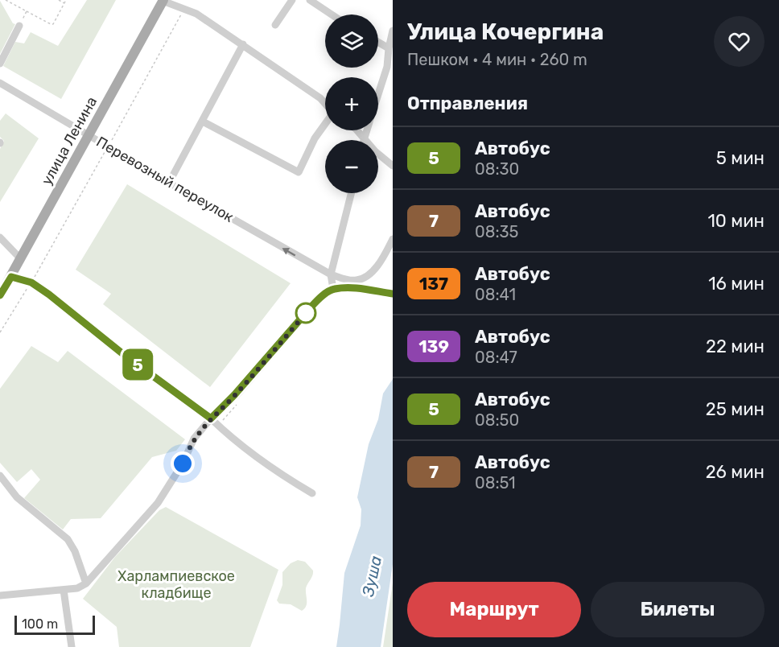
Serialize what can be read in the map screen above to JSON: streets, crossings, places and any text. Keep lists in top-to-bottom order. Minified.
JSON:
{"streets":{"main road":["улица Ленина"],"street":["Перевозный переулок"]},"crossings":[["улица Ленина","Перевозный переулок"]],"one_way":["Перевозный переулок"],"water":["Зуша"],"parks":["Харлампиевское кладбище"],"lines":["bus line 5"],"scale_bar":"100 m","page":{"on_map":"5","heading":[["Улица Кочергина","Пешком · 4 мин · 260 m"],"Отправления"],"map_buttons":["+","−"],"list":[{"mark":"5","name":"Автобус","note":"08:30","value":"5 мин"},{"mark":"7","name":"Автобус","note":"08:35","value":"10 мин"},{"mark":"137","name":"Автобус","note":"08:41","value":"16 мин"},{"mark":"139","name":"Автобус","note":"08:47","value":"22 мин"},{"mark":"5","name":"Автобус","note":"08:50","value":"25 мин"},{"mark":"7","name":"Автобус","note":"08:51","value":"26 мин"}],"buttons":["Маршрут","Билеты"],"scale":"100 m"}}
